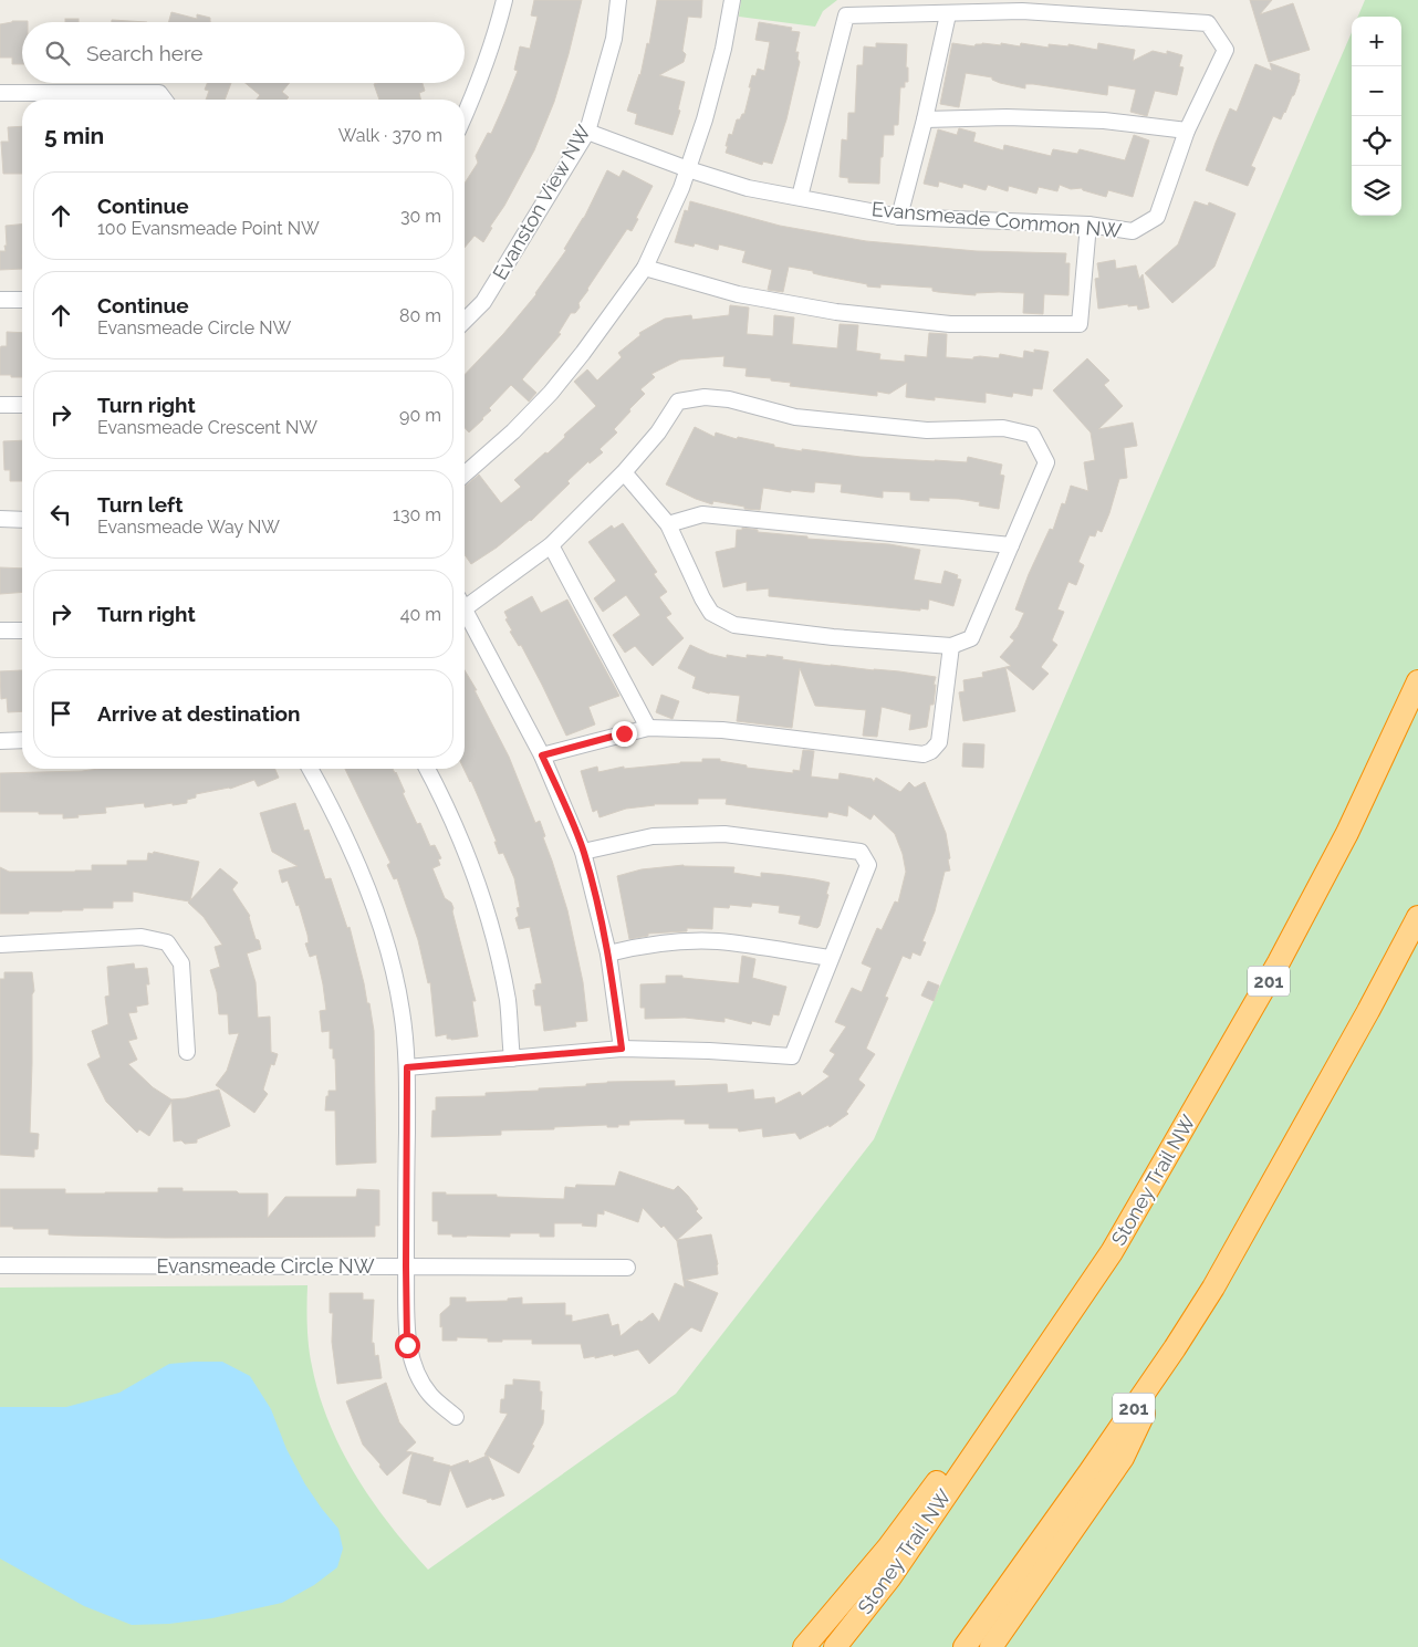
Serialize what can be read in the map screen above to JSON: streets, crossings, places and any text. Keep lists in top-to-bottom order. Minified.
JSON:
{"streets":{"highway":["201","Stoney Trail NW"],"street":["Evanston View NW","Evansmeade Common NW","Evansmeade Circle NW"]},"crossings":[["Evanston View NW","Evansmeade Common NW"]],"page":{"map_buttons":["+","−"],"search":"Search here","heading":["5 min","Walk · 370 m"],"list":[["Continue","100 Evansmeade Point NW","30 m"],["Continue","Evansmeade Circle NW","80 m"],["Turn right","Evansmeade Crescent NW","90 m"],["Turn left","Evansmeade Way NW","130 m"],["Turn right","40 m"],"Arrive at destination"]}}
